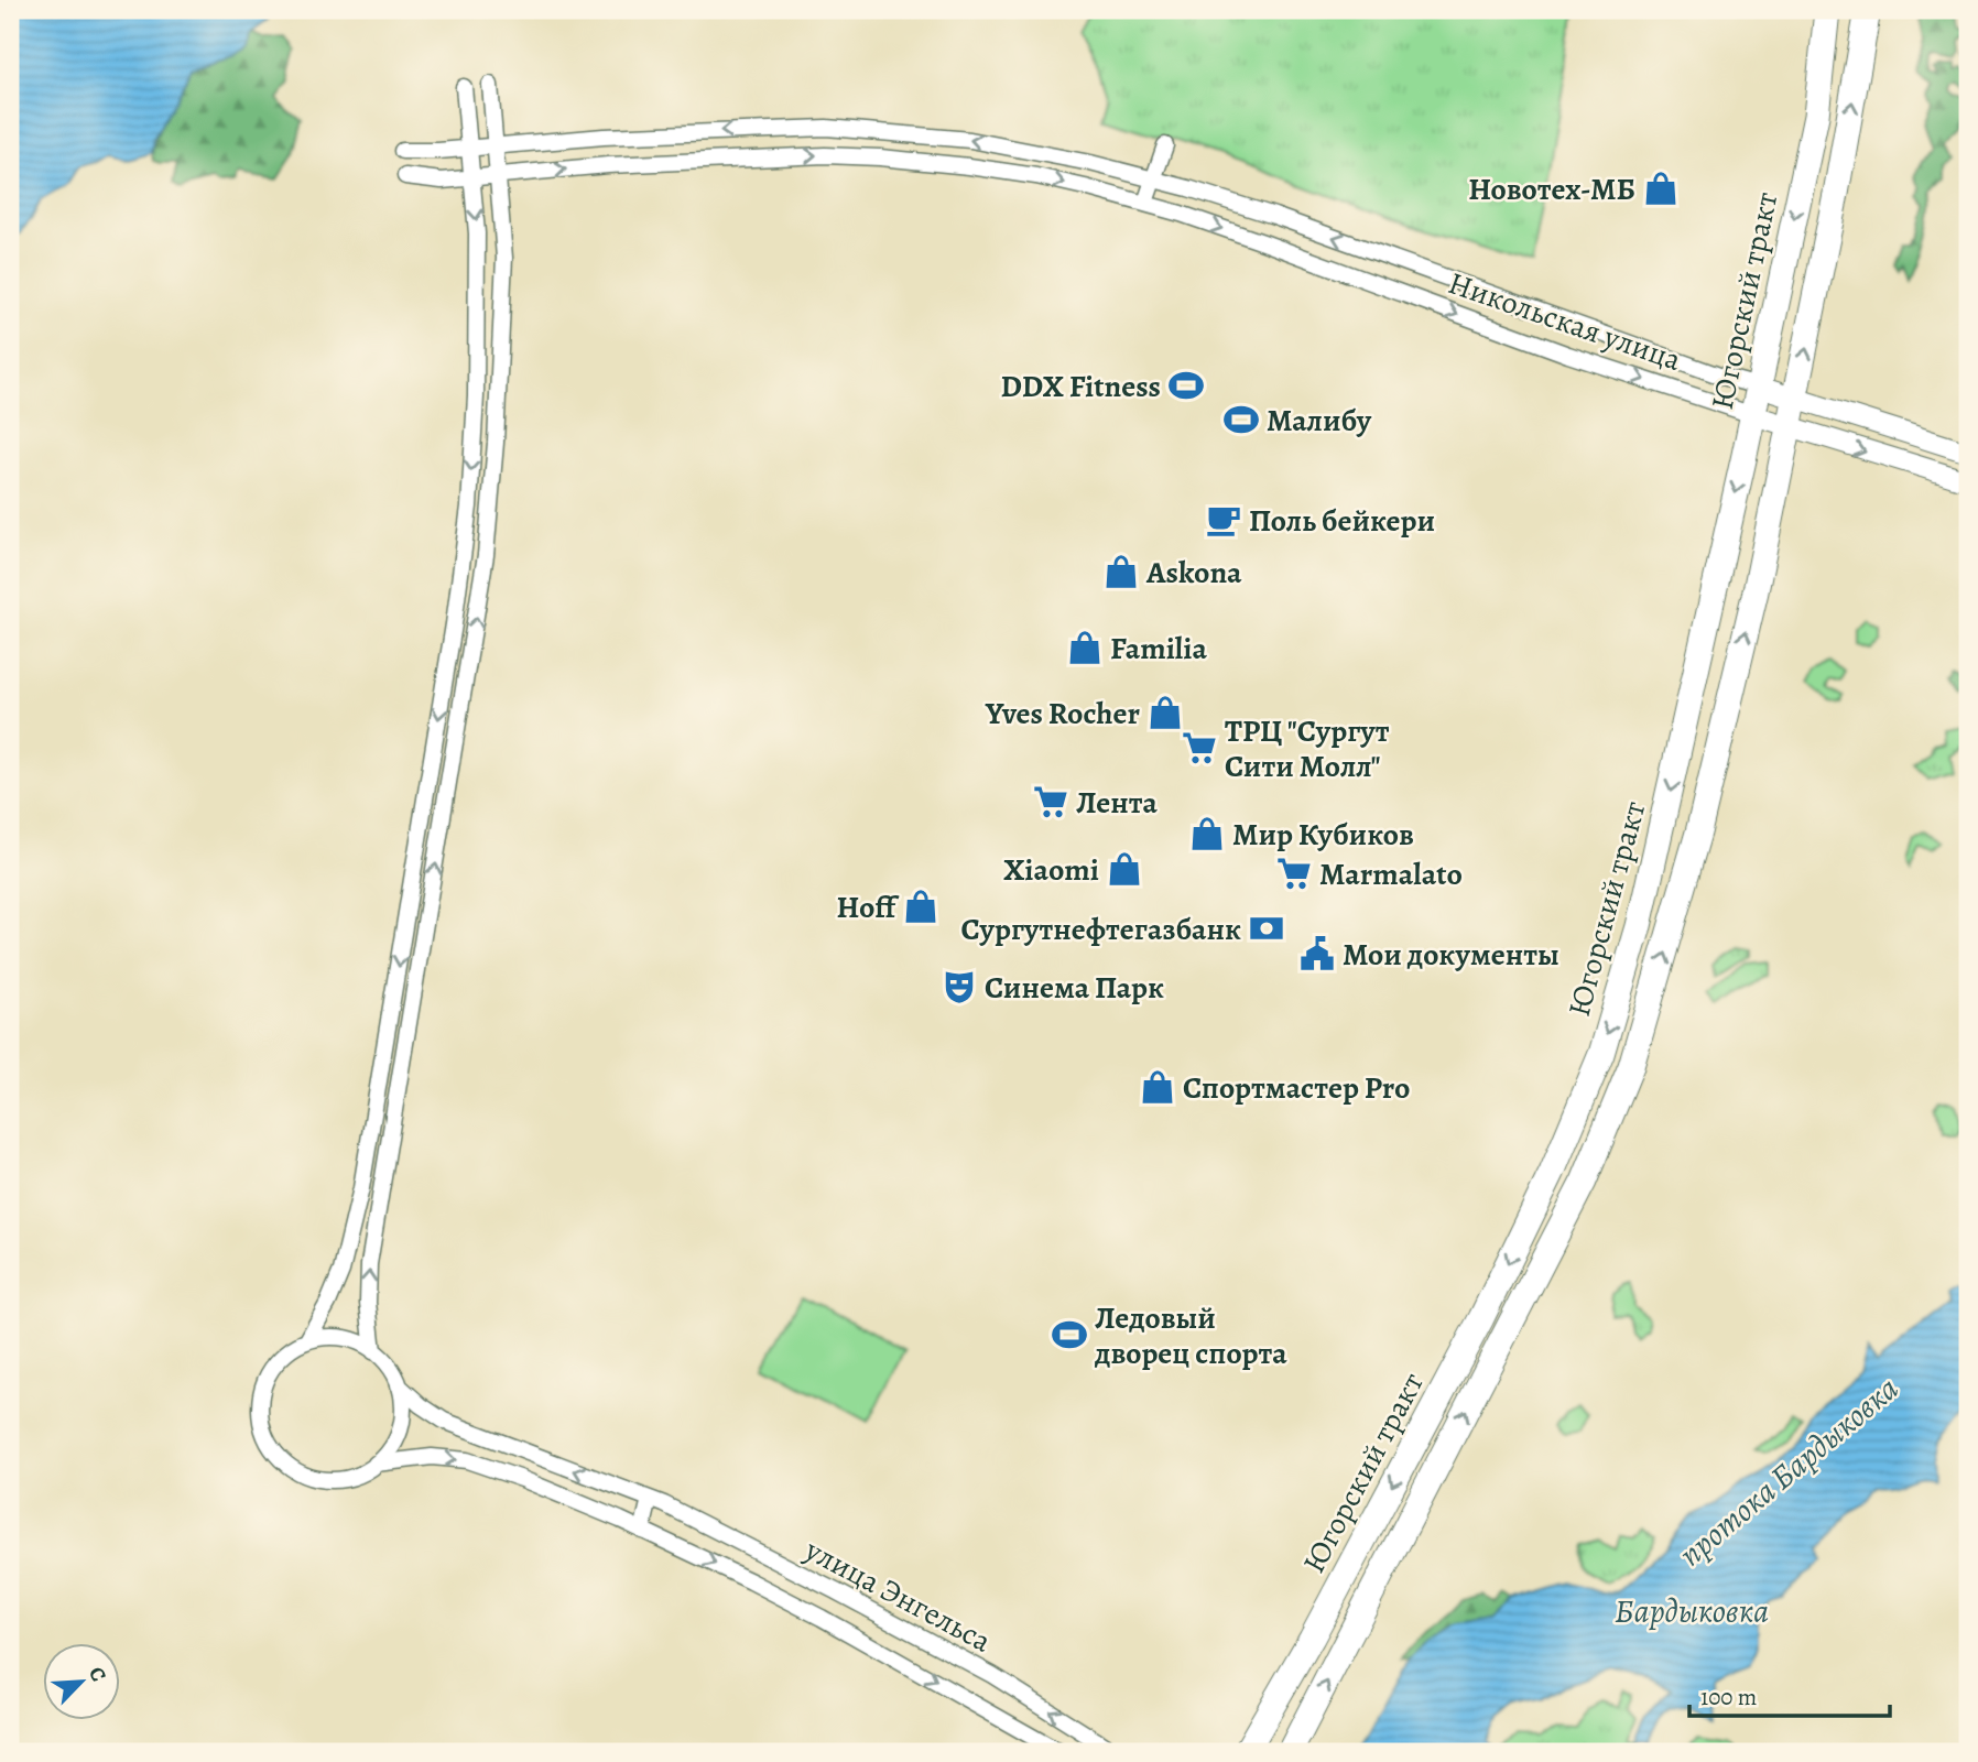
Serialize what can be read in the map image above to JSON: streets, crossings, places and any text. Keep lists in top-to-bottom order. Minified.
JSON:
{"streets":{"main road":["Югорский тракт"],"street":["Никольская улица","улица Энгельса"]},"crossings":[["Югорский тракт","Никольская улица"]],"water":["протока Бардыковка","Бардыковка"],"places":{"shop":["Новотех-МБ","Askona","Familia","Yves Rocher","Мир Кубиков","Xiaomi","Hoff","Спортмастер Pro"],"sports":["DDX Fitness","Малибу","Ледовый дворец спорта"],"cafe":["Поль бейкери"],"supermarket":["ТРЦ \"Сургут Сити Молл\"","Лента","Marmalato"],"bank":["Сургутнефтегазбанк"],"public building":["Мои документы"],"theatre":["Синема Парк"]},"scale_bar":"100 m","north":"top right"}
